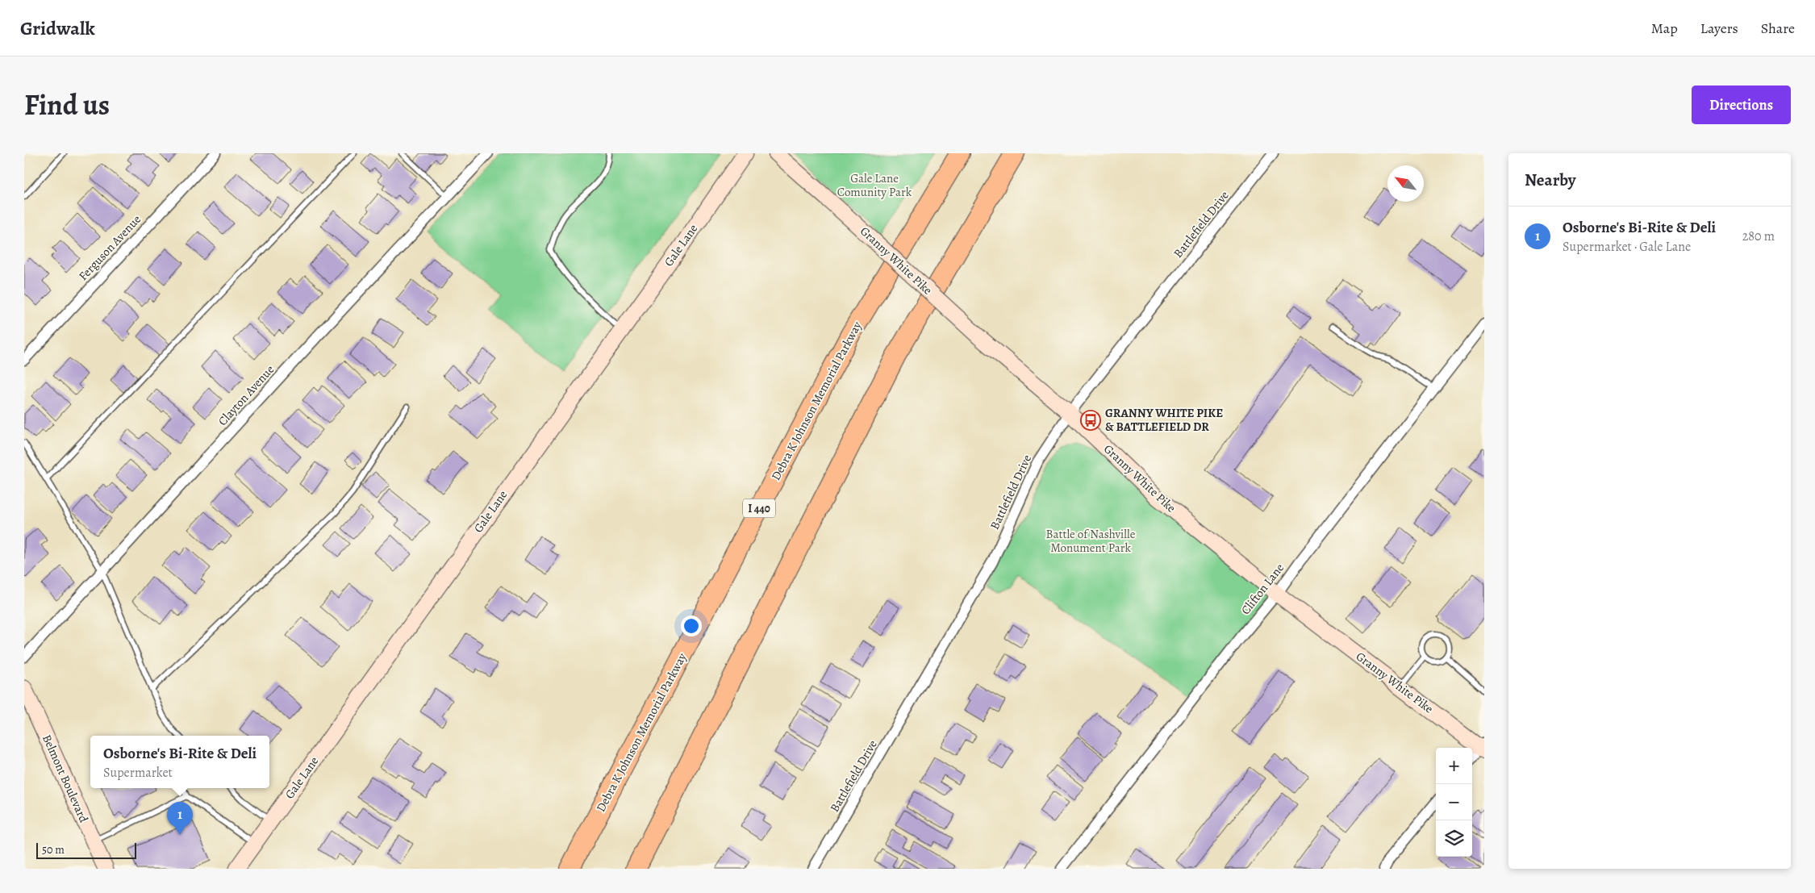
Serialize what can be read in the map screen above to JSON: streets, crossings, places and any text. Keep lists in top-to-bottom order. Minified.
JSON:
{"streets":{"highway":["Debra K Johnson Memorial Parkway","I 440"],"street":["Battlefield Drive","Gale Lane","Ferguson Avenue","Granny White Pike","Clayton Avenue","Clifton Lane","Belmont Boulevard"]},"crossings":[["Battlefield Drive","Granny White Pike"],["Granny White Pike","Clifton Lane"]],"parks":["Gale Lane Comunity Park","Battle of Nashville Monument Park"],"places":{"bus stop":["GRANNY WHITE PIKE & BATTLEFIELD DR"]},"scale_bar":"50 m","north":"top left","page":{"header":"Gridwalk","nav":["Map","Layers","Share"],"title":"Find us","buttons":"Directions","heading":"Nearby","list":[{"mark":"1","name":"Osborne's Bi-Rite & Deli","note":"Supermarket · Gale Lane","value":"280 m"}],"popup":["Osborne's Bi-Rite & Deli","Supermarket"],"map_buttons":["+","−"],"pins":"1","scale":"50 m"}}
